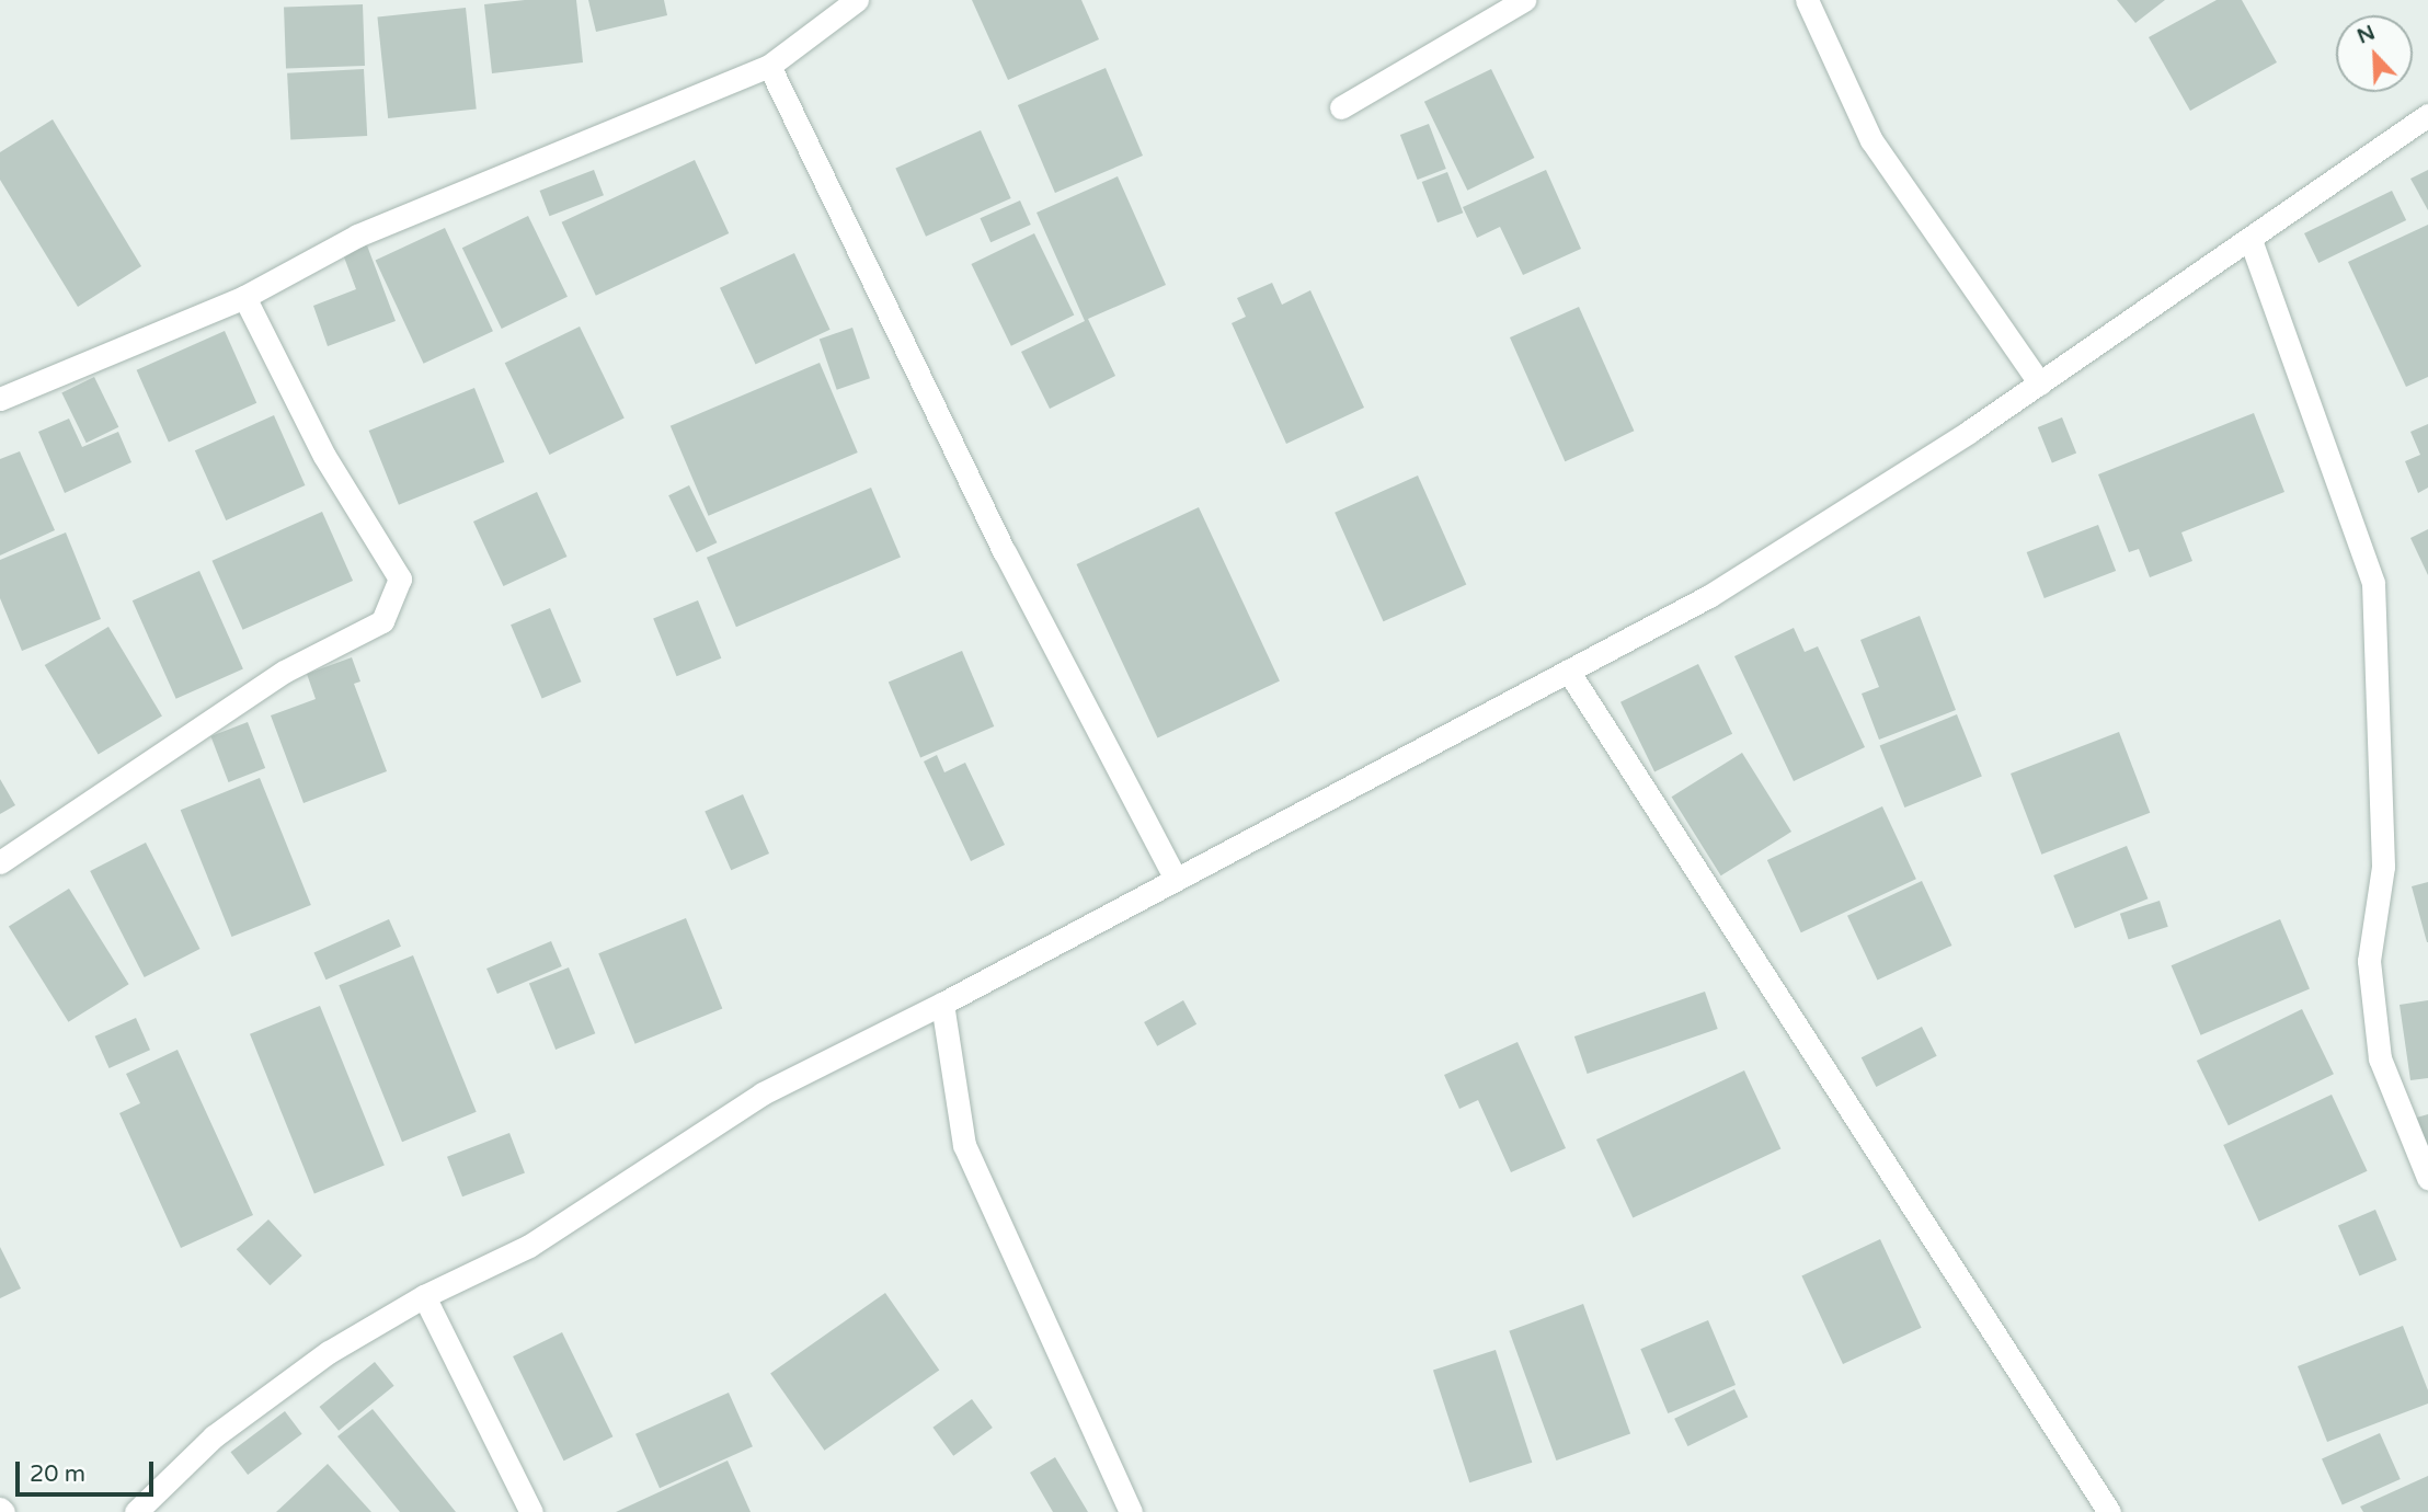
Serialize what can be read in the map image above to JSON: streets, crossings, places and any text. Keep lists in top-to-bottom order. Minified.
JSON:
{"scale_bar":"20 m","north":"top left"}
